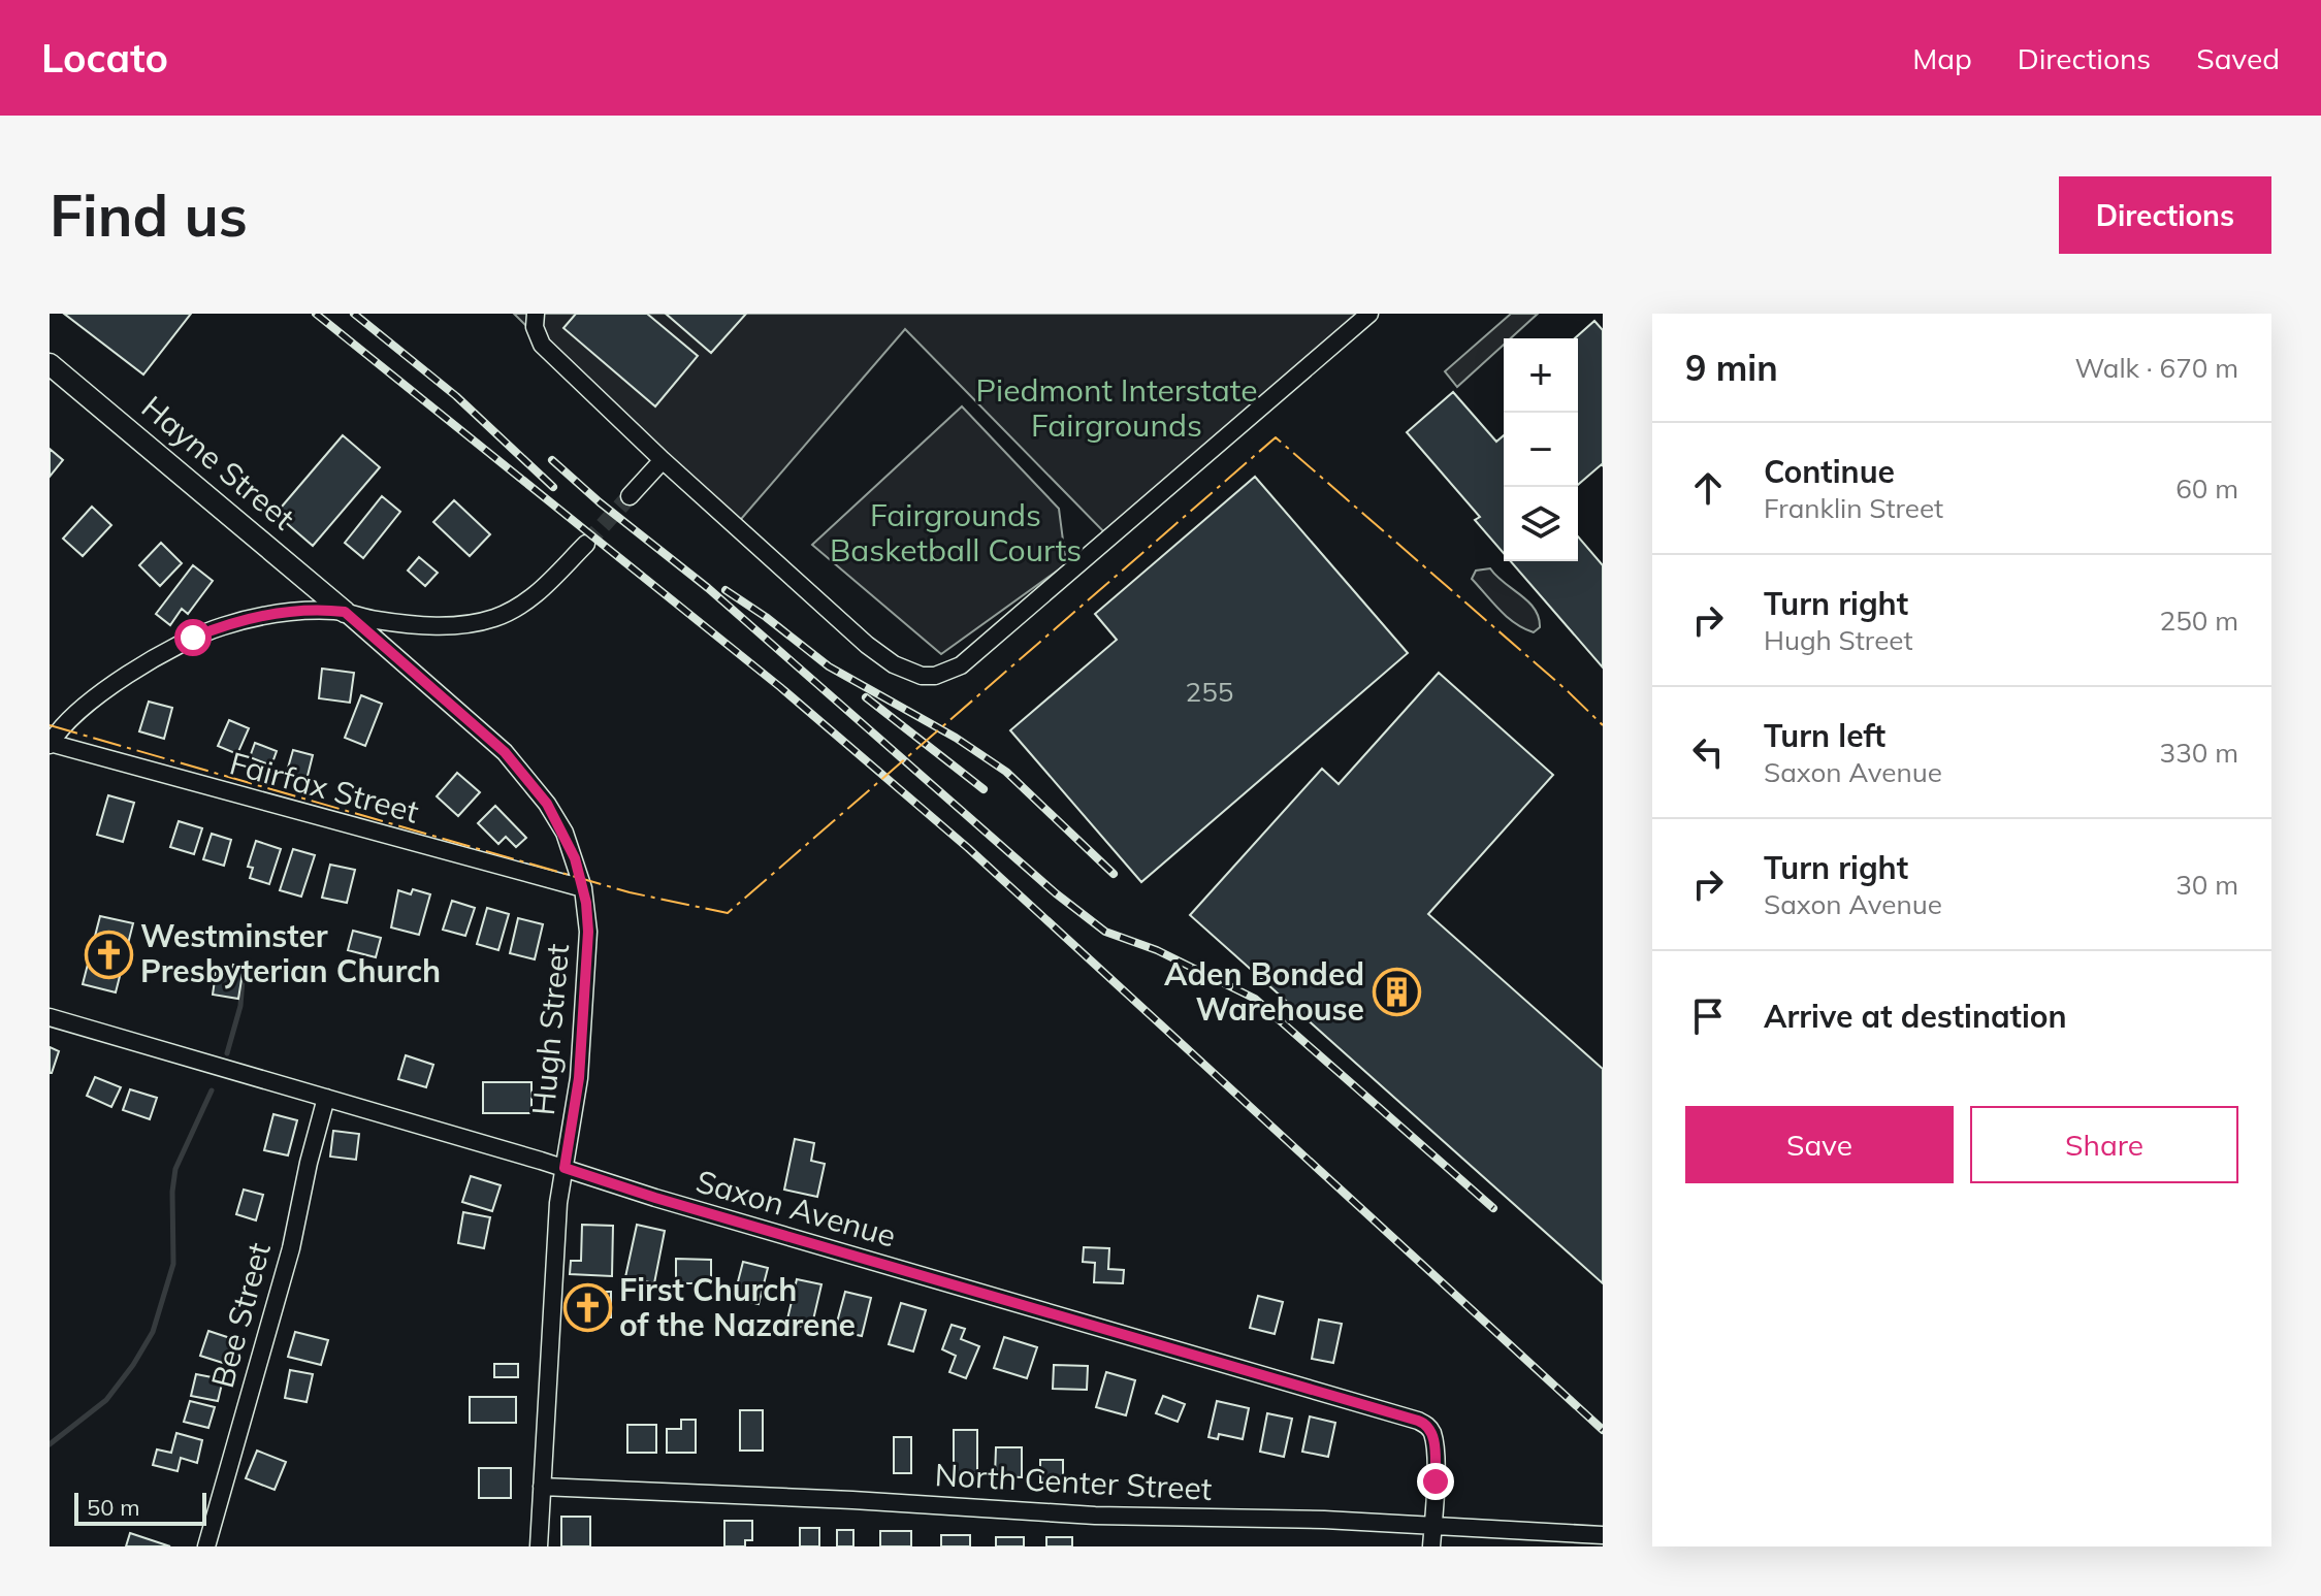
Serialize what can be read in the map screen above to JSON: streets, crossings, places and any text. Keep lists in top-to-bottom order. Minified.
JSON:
{"streets":{"street":["Hayne Street","Fairfax Street","Hugh Street","Saxon Avenue","Bee Street","North Center Street"]},"crossings":[["Hayne Street","Hugh Street"],["Fairfax Street","Hugh Street"],["Hugh Street","Saxon Avenue"],["Hugh Street","North Center Street"],["Saxon Avenue","Bee Street"],["Saxon Avenue","North Center Street"]],"parks":["Piedmont Interstate Fairgrounds","Fairgrounds Basketball Courts"],"places":{"church":["Westminster Presbyterian Church","First Church of the Nazarene"],"building":["Aden Bonded Warehouse"]},"house_numbers":["255"],"scale_bar":"50 m","page":{"header":"Locato","nav":["Map","Directions","Saved"],"buttons":["Directions",["Save","Share"]],"title":"Find us","heading":["9 min","Walk · 670 m"],"map_buttons":["+","−"],"list":[["Continue","Franklin Street","60 m"],["Turn right","Hugh Street","250 m"],["Turn left","Saxon Avenue","330 m"],["Turn right","Saxon Avenue","30 m"],"Arrive at destination"],"scale":"50 m"}}
